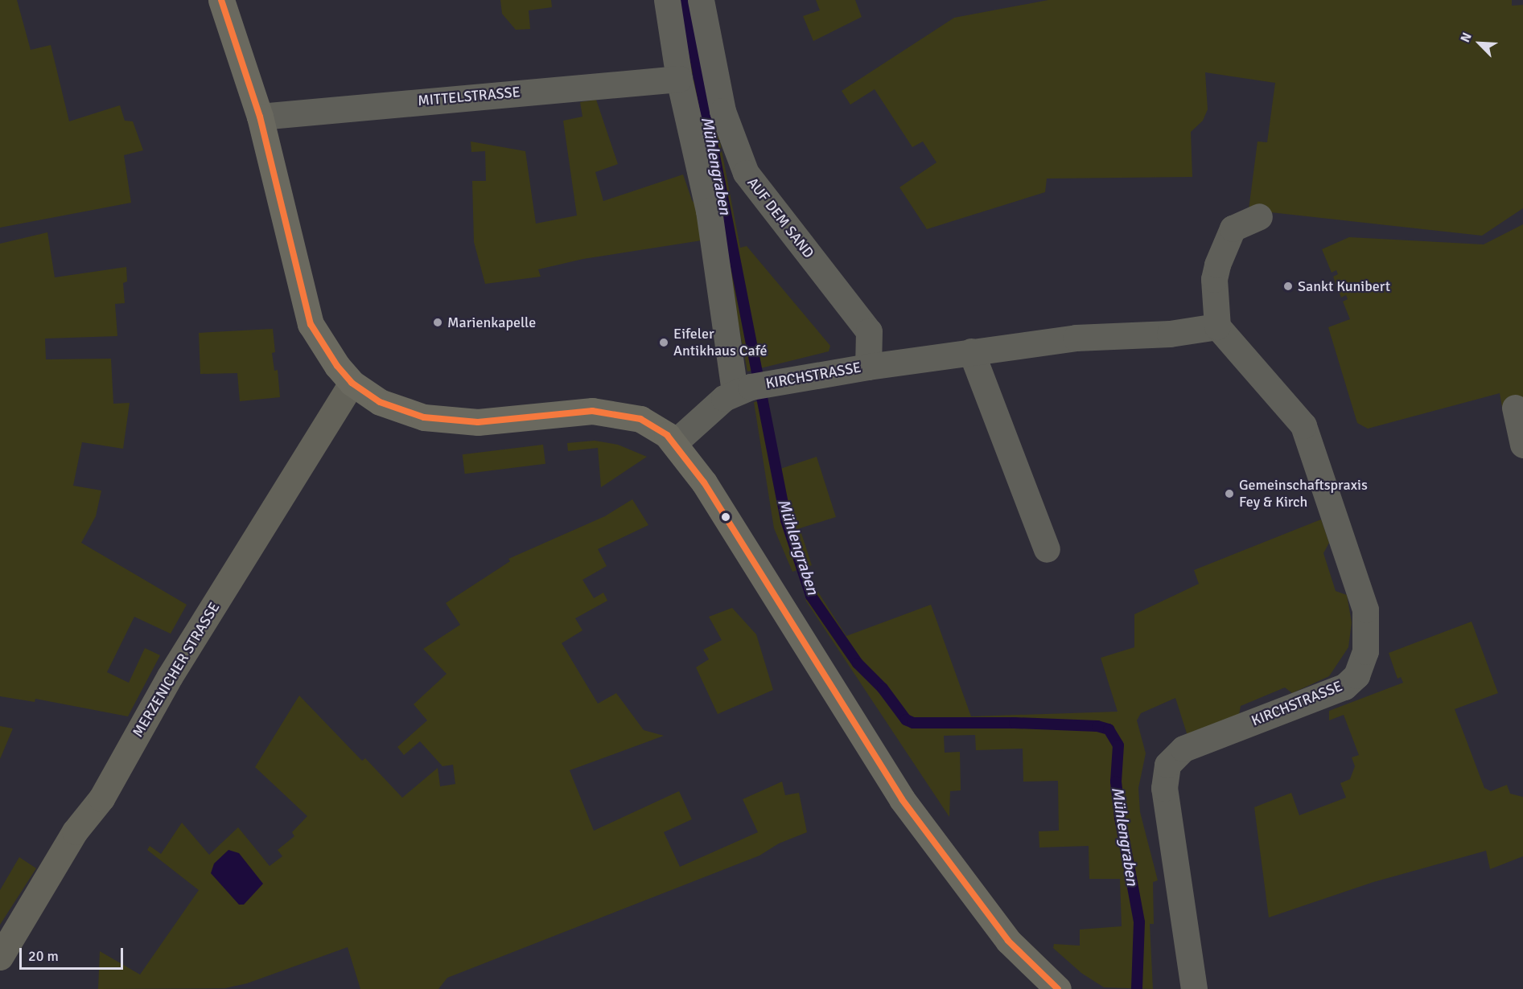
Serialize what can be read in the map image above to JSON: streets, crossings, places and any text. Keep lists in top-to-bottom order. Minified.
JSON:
{"streets":{"street":["MITTELSTRASSE","AUF DEM SAND","KIRCHSTRASSE","MERZENICHER STRASSE"]},"crossings":[["AUF DEM SAND","KIRCHSTRASSE"]],"water":["Mühlengraben"],"places":["Sankt Kunibert","Marienkapelle","Eifeler Antikhaus Café","Gemeinschaftspraxis Fey & Kirch"],"scale_bar":"20 m","north":"top left"}
